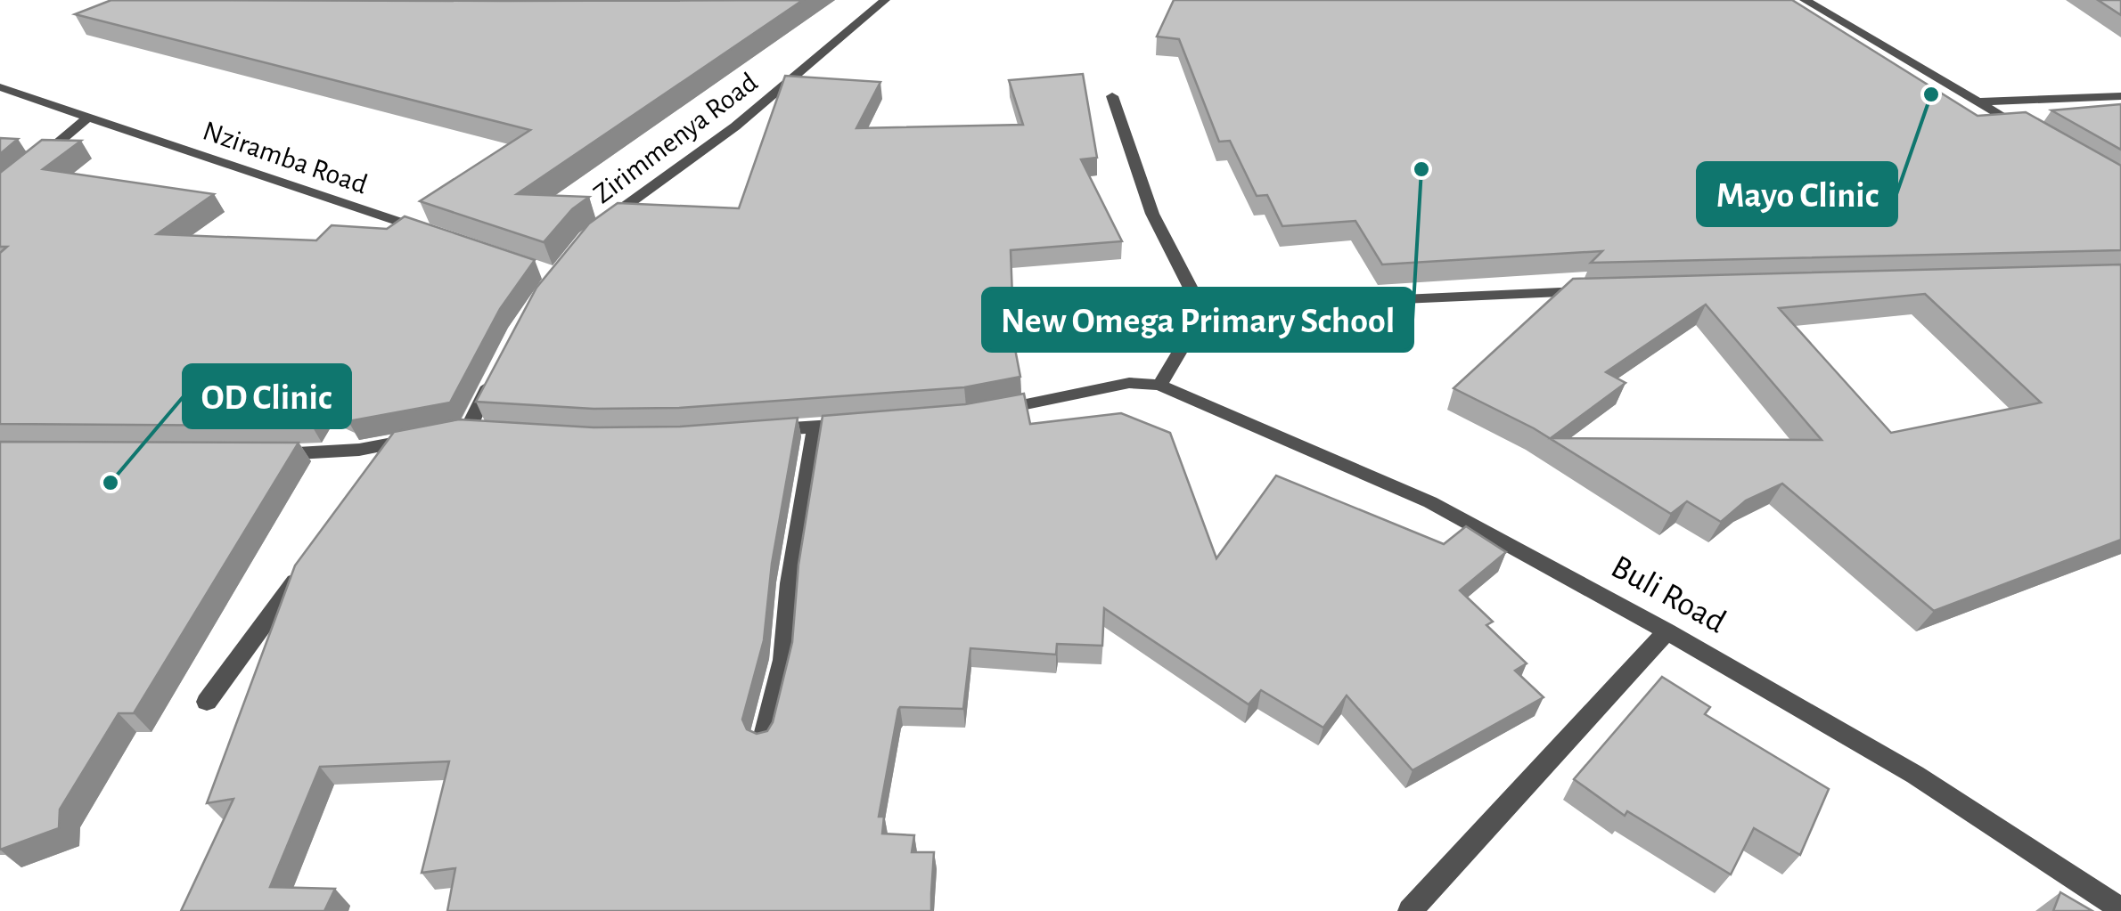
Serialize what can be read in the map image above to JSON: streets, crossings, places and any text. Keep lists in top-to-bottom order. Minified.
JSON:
{"streets":{"street":["Zirimmenya Road","Nziramba Road","Buli Road"]},"places":["Mayo Clinic","New Omega Primary School","OD Clinic"]}
